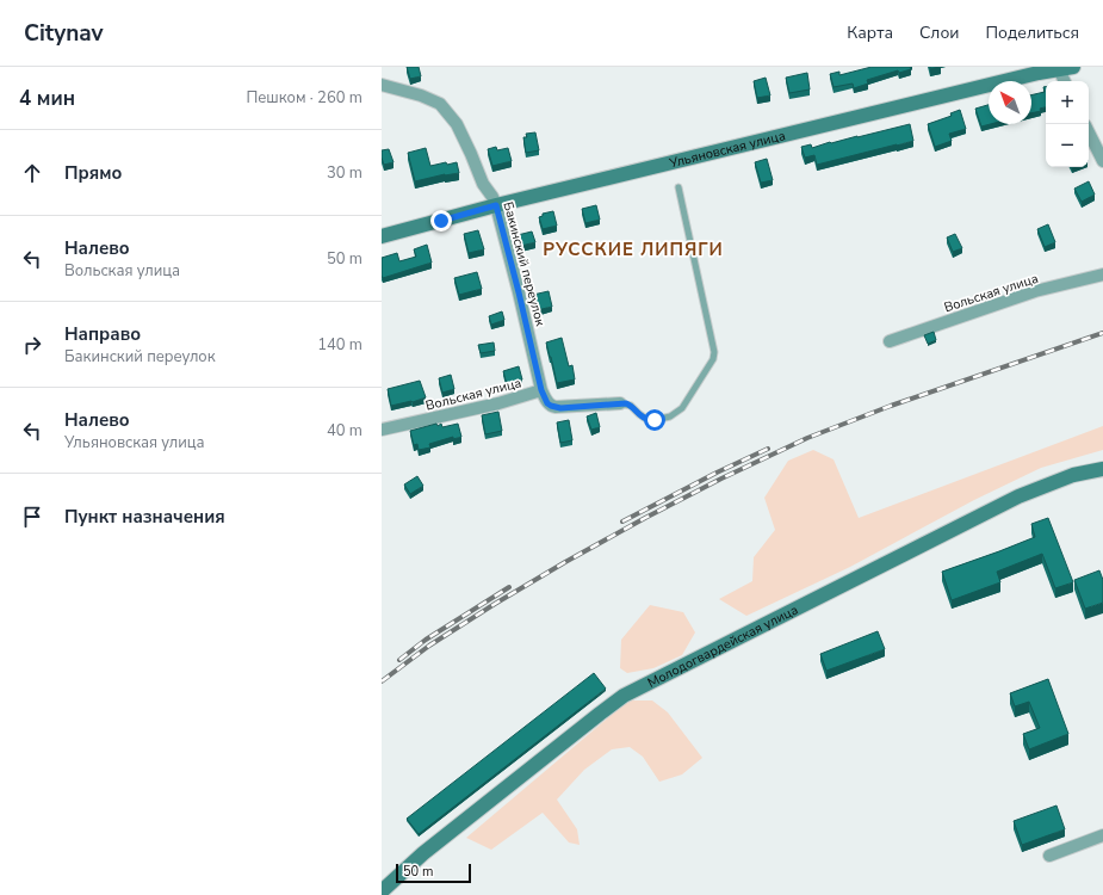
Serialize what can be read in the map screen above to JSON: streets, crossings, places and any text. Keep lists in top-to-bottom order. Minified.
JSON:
{"streets":{"street":["Ульяновская улица","Бакинский переулок","Вольская улица","Молодогвардейская улица"]},"crossings":[["Ульяновская улица","Бакинский переулок"],["Бакинский переулок","Вольская улица"]],"districts":["РУССКИЕ ЛИПЯГИ"],"scale_bar":"50 m","north":"top left","page":{"header":"Citynav","nav":["Карта","Слои","Поделиться"],"heading":["4 мин","Пешком · 260 m"],"map_buttons":["+","−"],"list":[["Прямо","30 m"],["Налево","Вольская улица","50 m"],["Направо","Бакинский переулок","140 m"],["Налево","Ульяновская улица","40 m"],"Пункт назначения"],"scale":"50 m"}}
